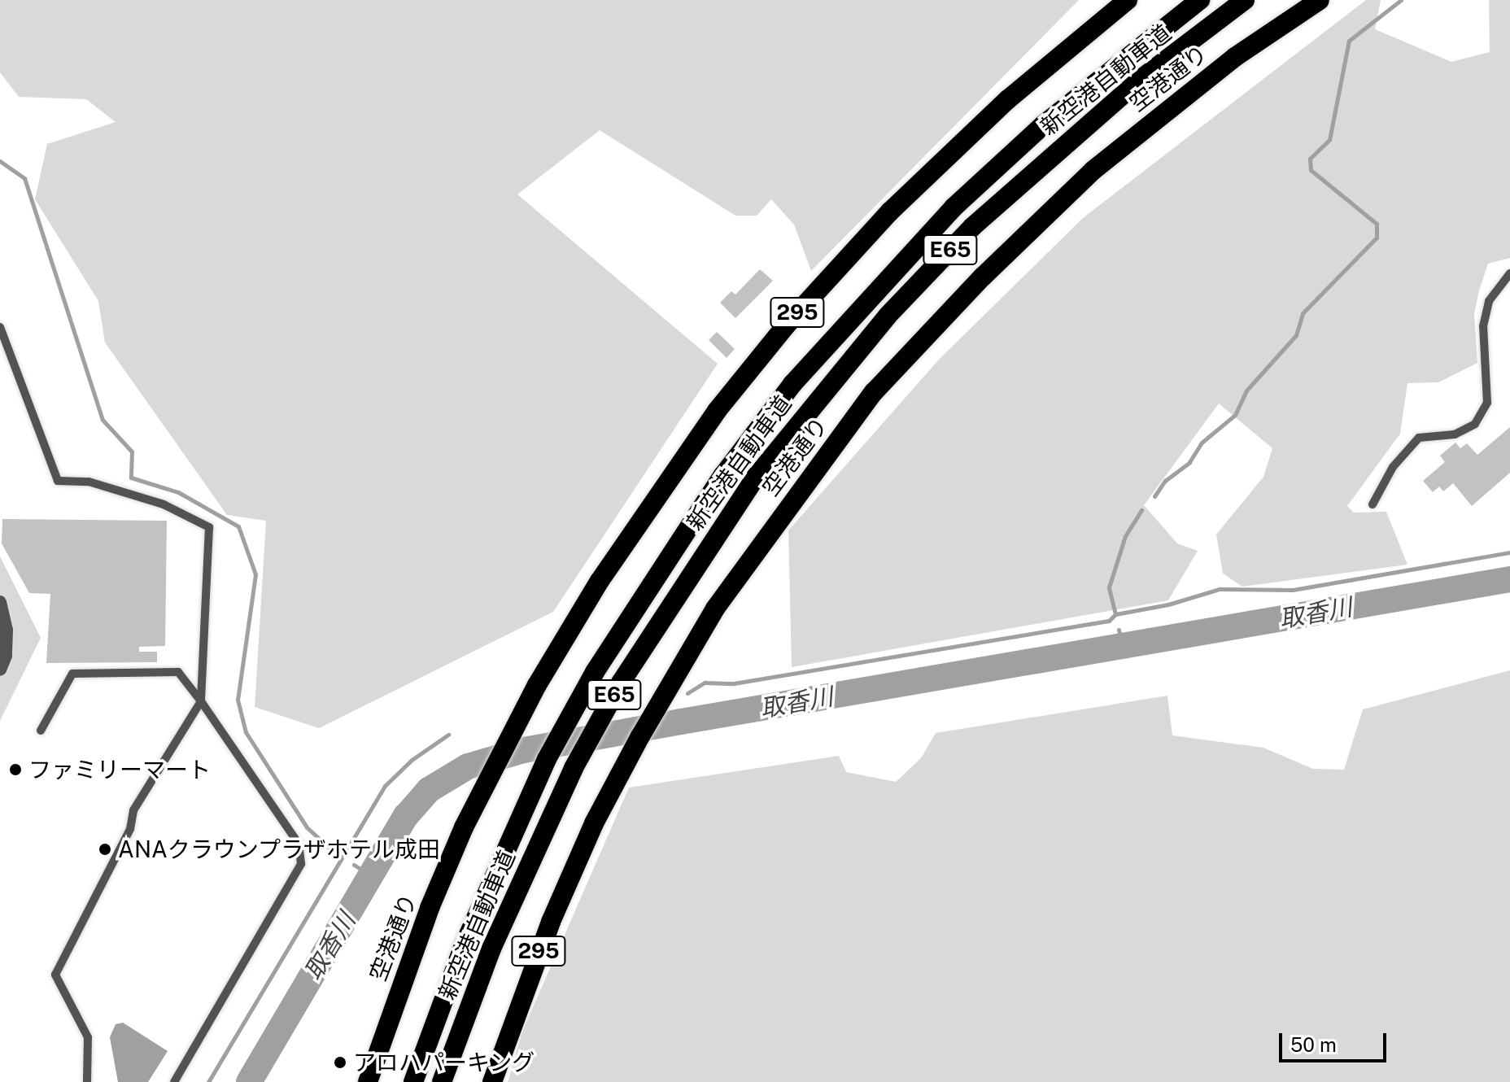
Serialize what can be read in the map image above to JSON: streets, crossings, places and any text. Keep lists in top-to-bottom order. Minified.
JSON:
{"streets":{"highway":["空港通り","新空港自動車道","E65","295"]},"water":["取香川"],"places":["ファミリーマート","ANAクラウンプラザホテル成田","アロハパーキング"],"scale_bar":"50 m"}
